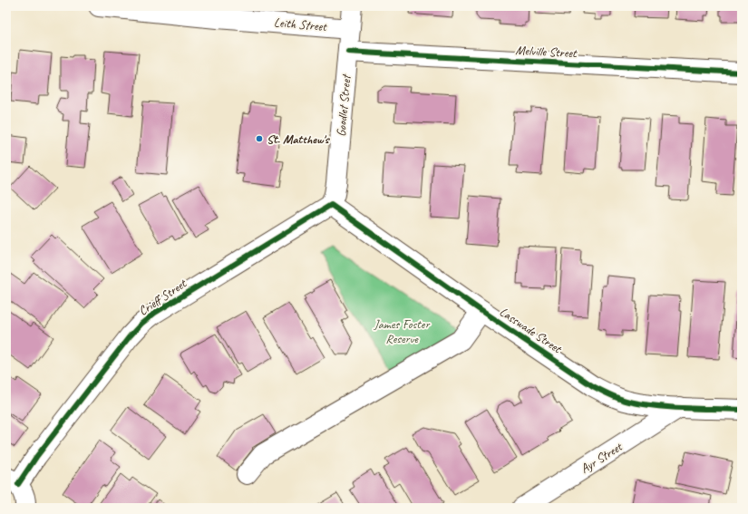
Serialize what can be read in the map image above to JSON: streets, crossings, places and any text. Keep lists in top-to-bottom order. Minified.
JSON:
{"streets":{"street":["Leith Street","Melville Street","Goodlet Street","Crieff Street","Lasswade Street","Ayr Street"]},"crossings":[["Leith Street","Goodlet Street"],["Melville Street","Goodlet Street"],["Goodlet Street","Crieff Street"],["Goodlet Street","Lasswade Street"],["Crieff Street","Lasswade Street"],["Lasswade Street","Ayr Street"]],"parks":["James Foster Reserve"],"places":["St. Matthew's"]}
